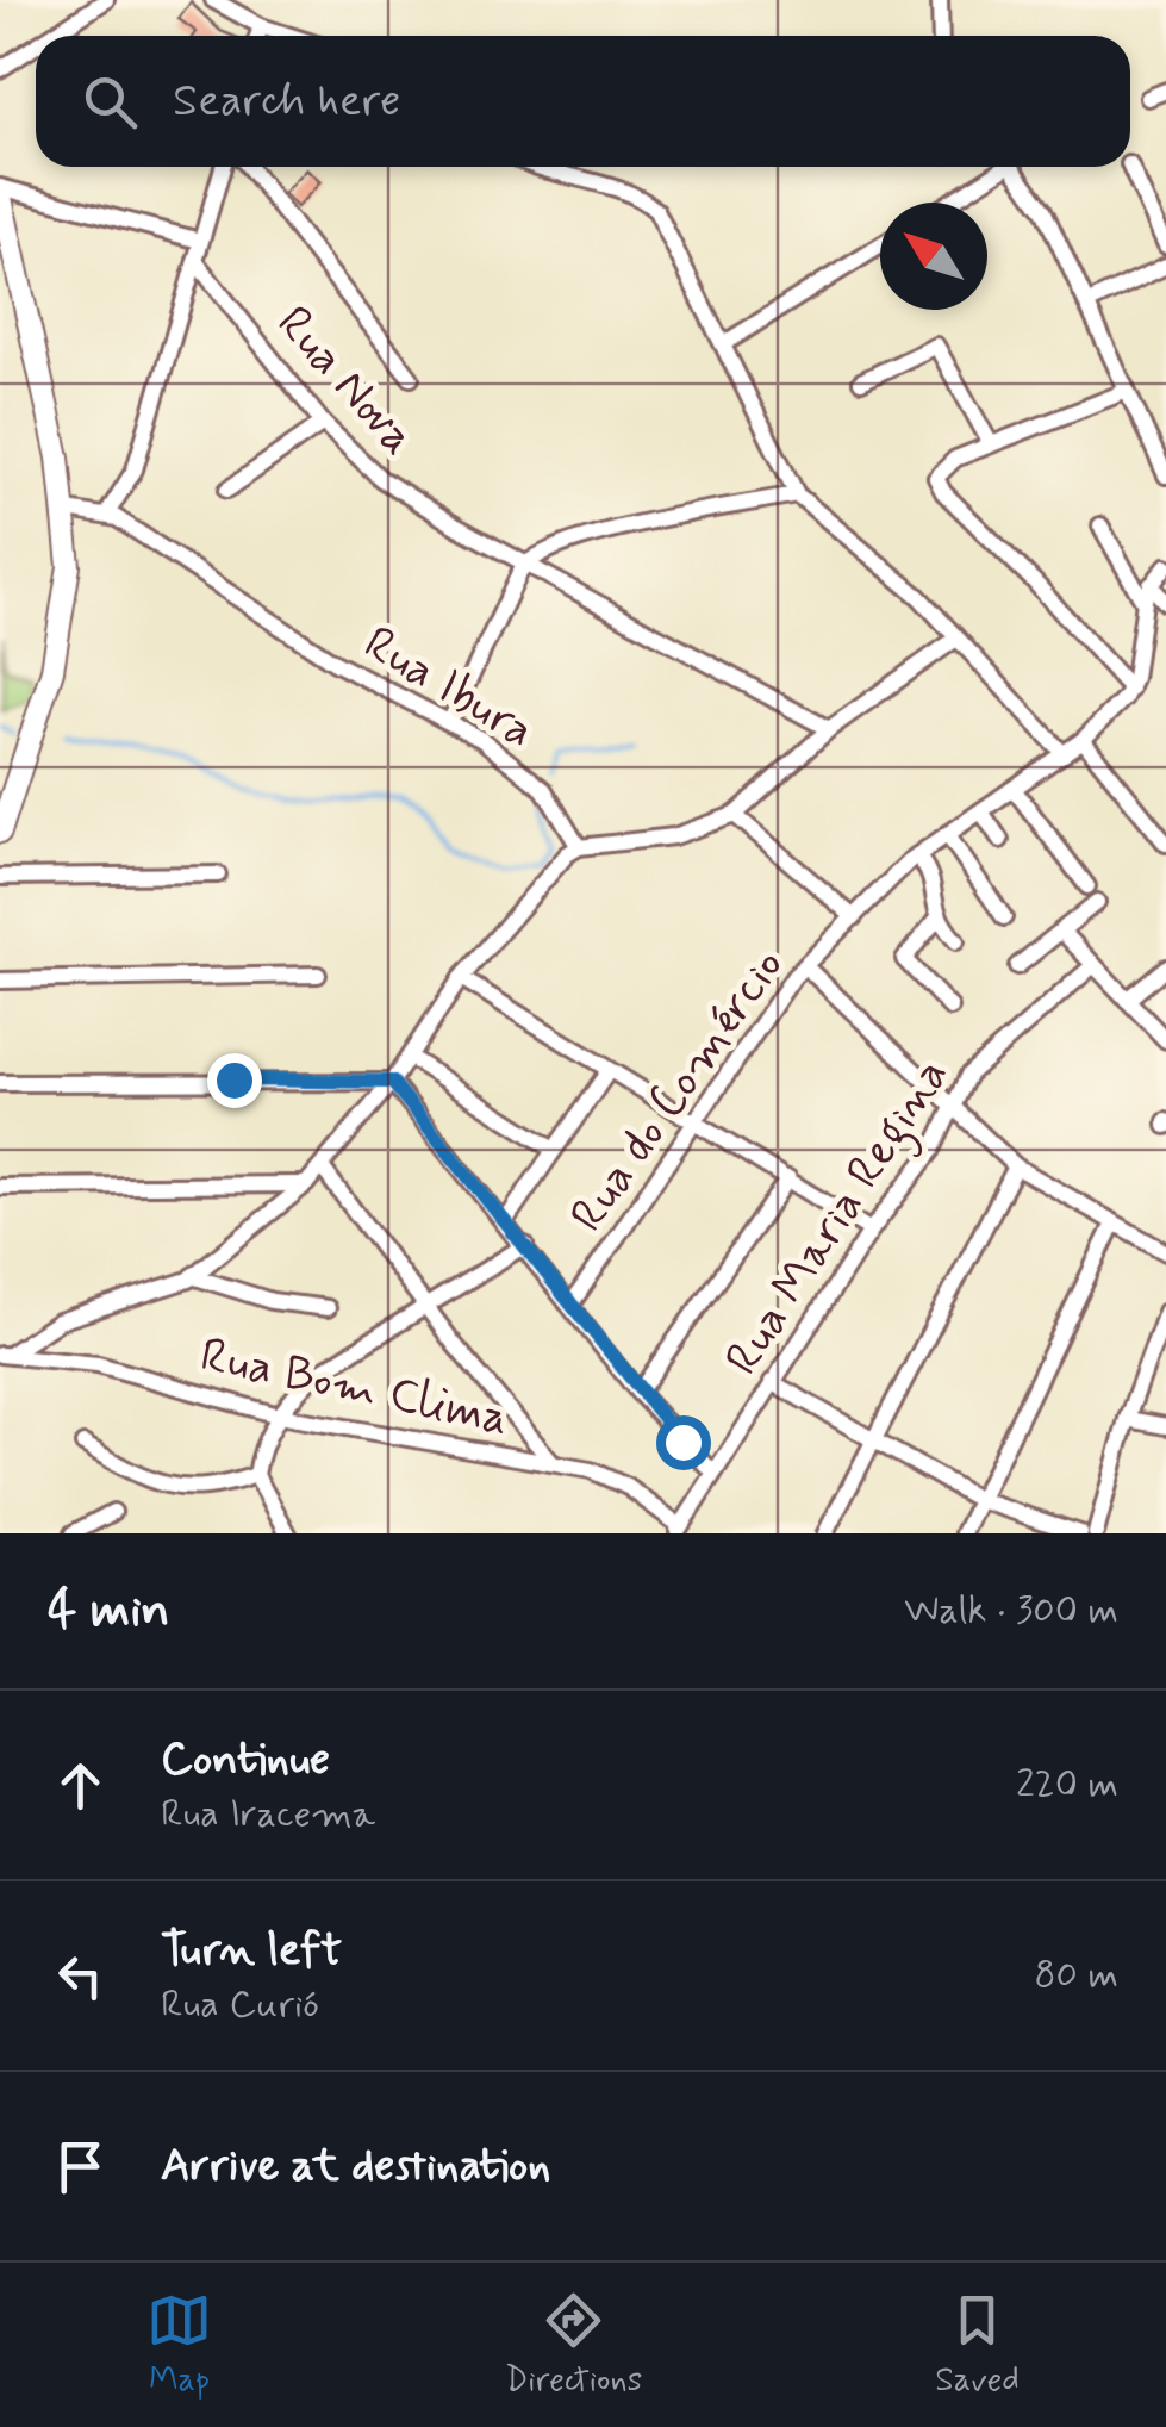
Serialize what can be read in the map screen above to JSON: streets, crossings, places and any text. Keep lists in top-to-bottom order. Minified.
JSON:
{"streets":{"street":["Rua Nova","Rua Ibura","Rua do Comércio","Rua Maria Regina","Rua Bom Clima"]},"crossings":[["Rua Maria Regina","Rua Bom Clima"]],"north":"top left","page":{"search":"Search here","heading":["4 min","Walk · 300 m"],"list":[["Continue","Rua Iracema","220 m"],["Turn left","Rua Curió","80 m"],"Arrive at destination"],"nav":["Map","Directions","Saved"]}}
